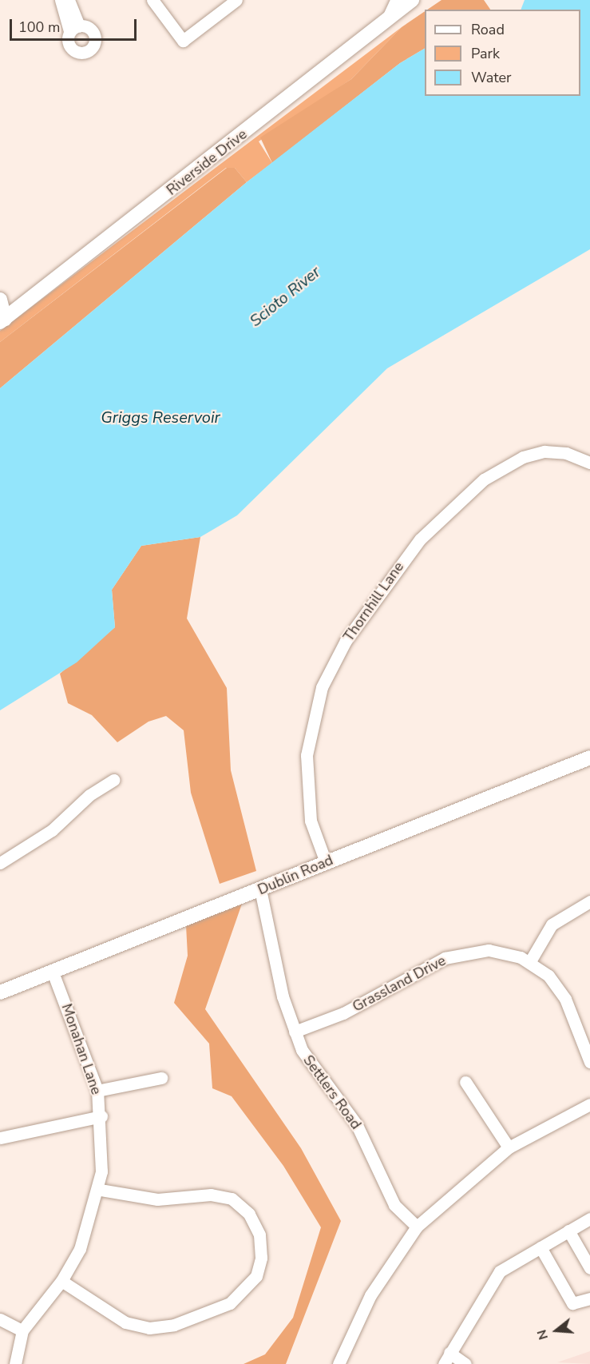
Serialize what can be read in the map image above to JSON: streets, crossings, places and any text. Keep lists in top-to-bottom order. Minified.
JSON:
{"streets":{"main road":["Riverside Drive","Dublin Road"],"street":["Thornhill Lane","Grassland Drive","Monahan Lane","Settlers Road"]},"crossings":[["Thornhill Lane","Dublin Road"],["Dublin Road","Monahan Lane"],["Dublin Road","Settlers Road"],["Grassland Drive","Settlers Road"]],"water":["Scioto River","Griggs Reservoir"],"legend":["Road","Park","Water"],"scale_bar":"100 m","north":"left"}
